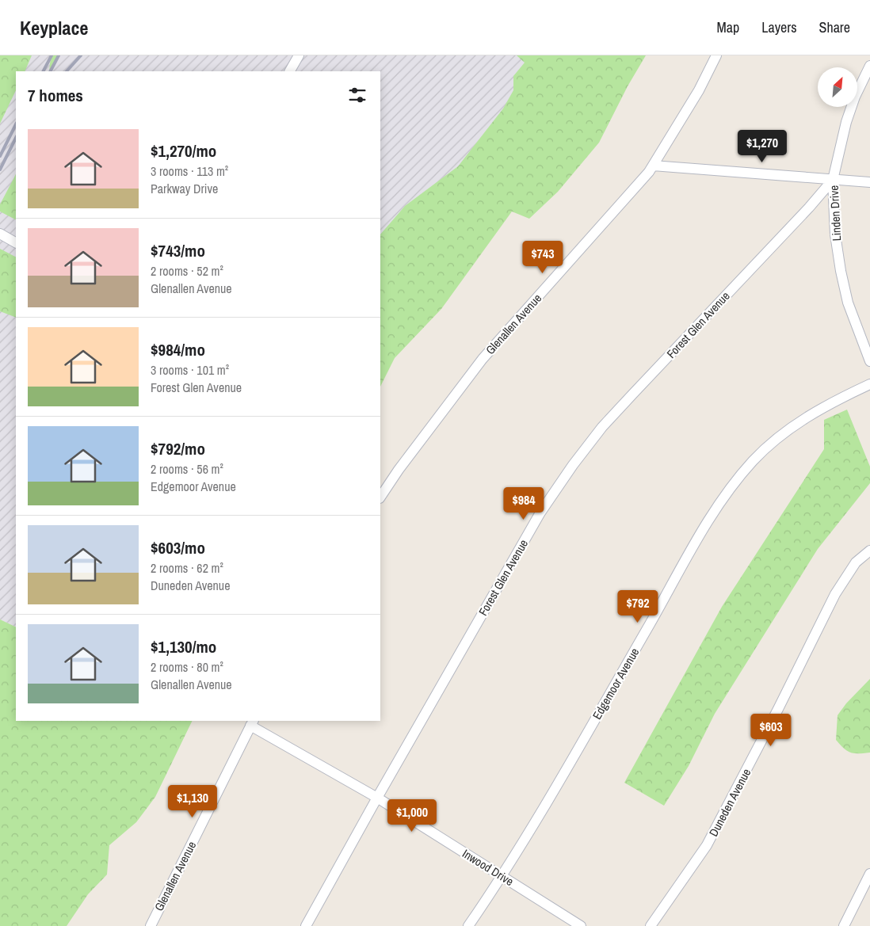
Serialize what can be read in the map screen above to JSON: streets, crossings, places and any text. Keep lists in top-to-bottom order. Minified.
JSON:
{"streets":{"street":["Linden Drive","Glenallen Avenue","Forest Glen Avenue","Edgemoor Avenue","Duneden Avenue","Inwood Drive"]},"crossings":[["Linden Drive","Forest Glen Avenue"],["Glenallen Avenue","Inwood Drive"],["Forest Glen Avenue","Inwood Drive"],["Edgemoor Avenue","Inwood Drive"]],"north":"top right","page":{"header":"Keyplace","nav":["Map","Layers","Share"],"heading":"7 homes","list":[{"name":"$1,270/mo","note":"3 rooms · 113 m² · Parkway Drive"},{"name":"$743/mo","note":"2 rooms · 52 m² · Glenallen Avenue"},{"name":"$984/mo","note":"3 rooms · 101 m² · Forest Glen Avenue"},{"name":"$792/mo","note":"2 rooms · 56 m² · Edgemoor Avenue"},{"name":"$603/mo","note":"2 rooms · 62 m² · Duneden Avenue"},{"name":"$1,130/mo","note":"2 rooms · 80 m² · Glenallen Avenue"}],"price":["$1,270","$743","$984","$792","$603","$1,130","$1,000"]}}
